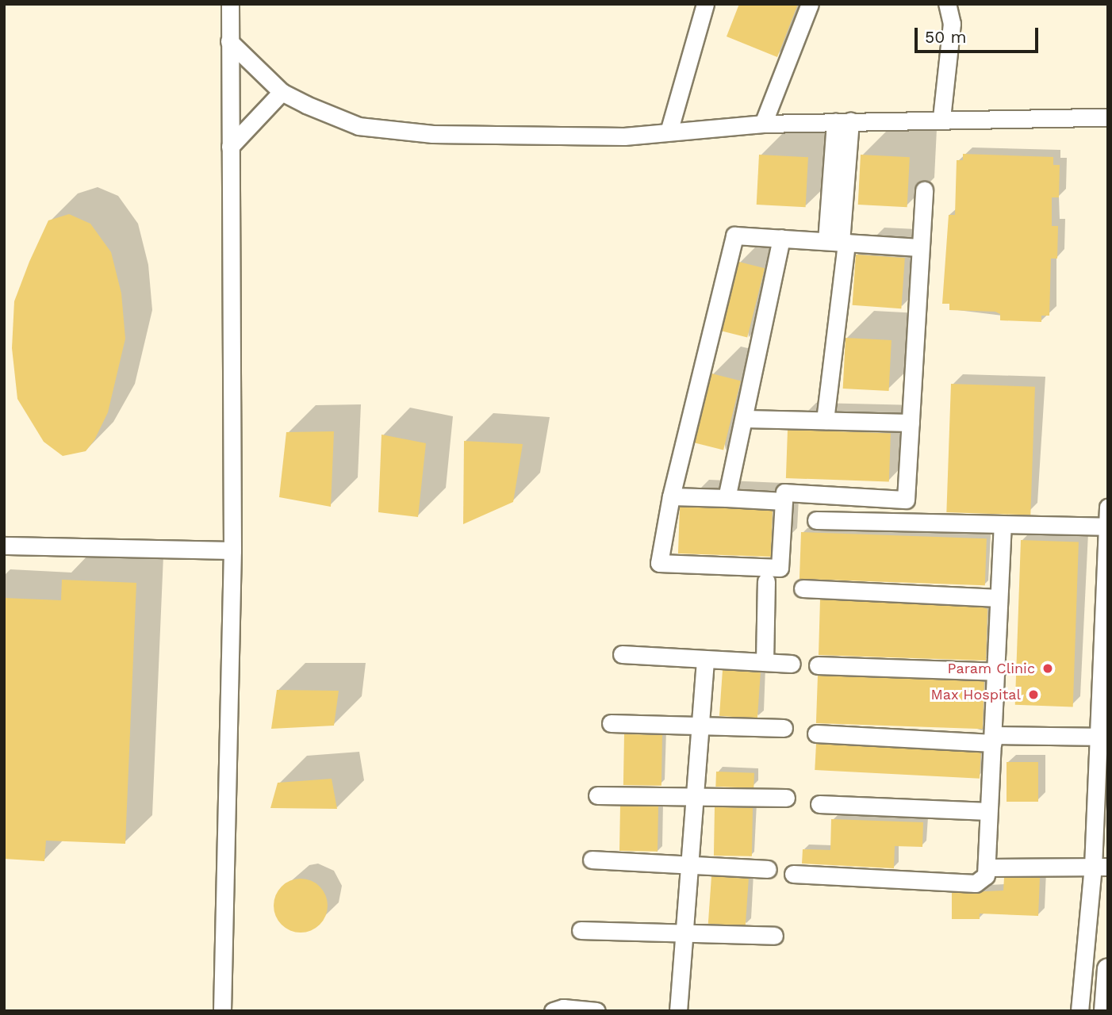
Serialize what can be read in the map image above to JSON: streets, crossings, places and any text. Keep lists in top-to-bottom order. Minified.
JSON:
{"places":["Param Clinic","Max Hospital"],"scale_bar":"50 m"}
